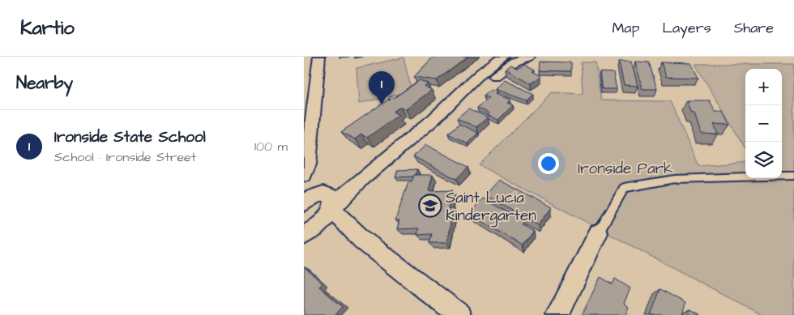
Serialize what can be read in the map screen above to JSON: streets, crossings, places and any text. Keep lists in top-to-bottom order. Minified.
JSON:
{"parks":["Ironside Park"],"places":{"school or university":["Saint Lucia Kindergarten"]},"page":{"header":"Kartio","nav":["Map","Layers","Share"],"heading":"Nearby","map_buttons":["+","−"],"pins":"1","list":[{"mark":"1","name":"Ironside State School","note":"School · Ironside Street","value":"100 m"}]}}
